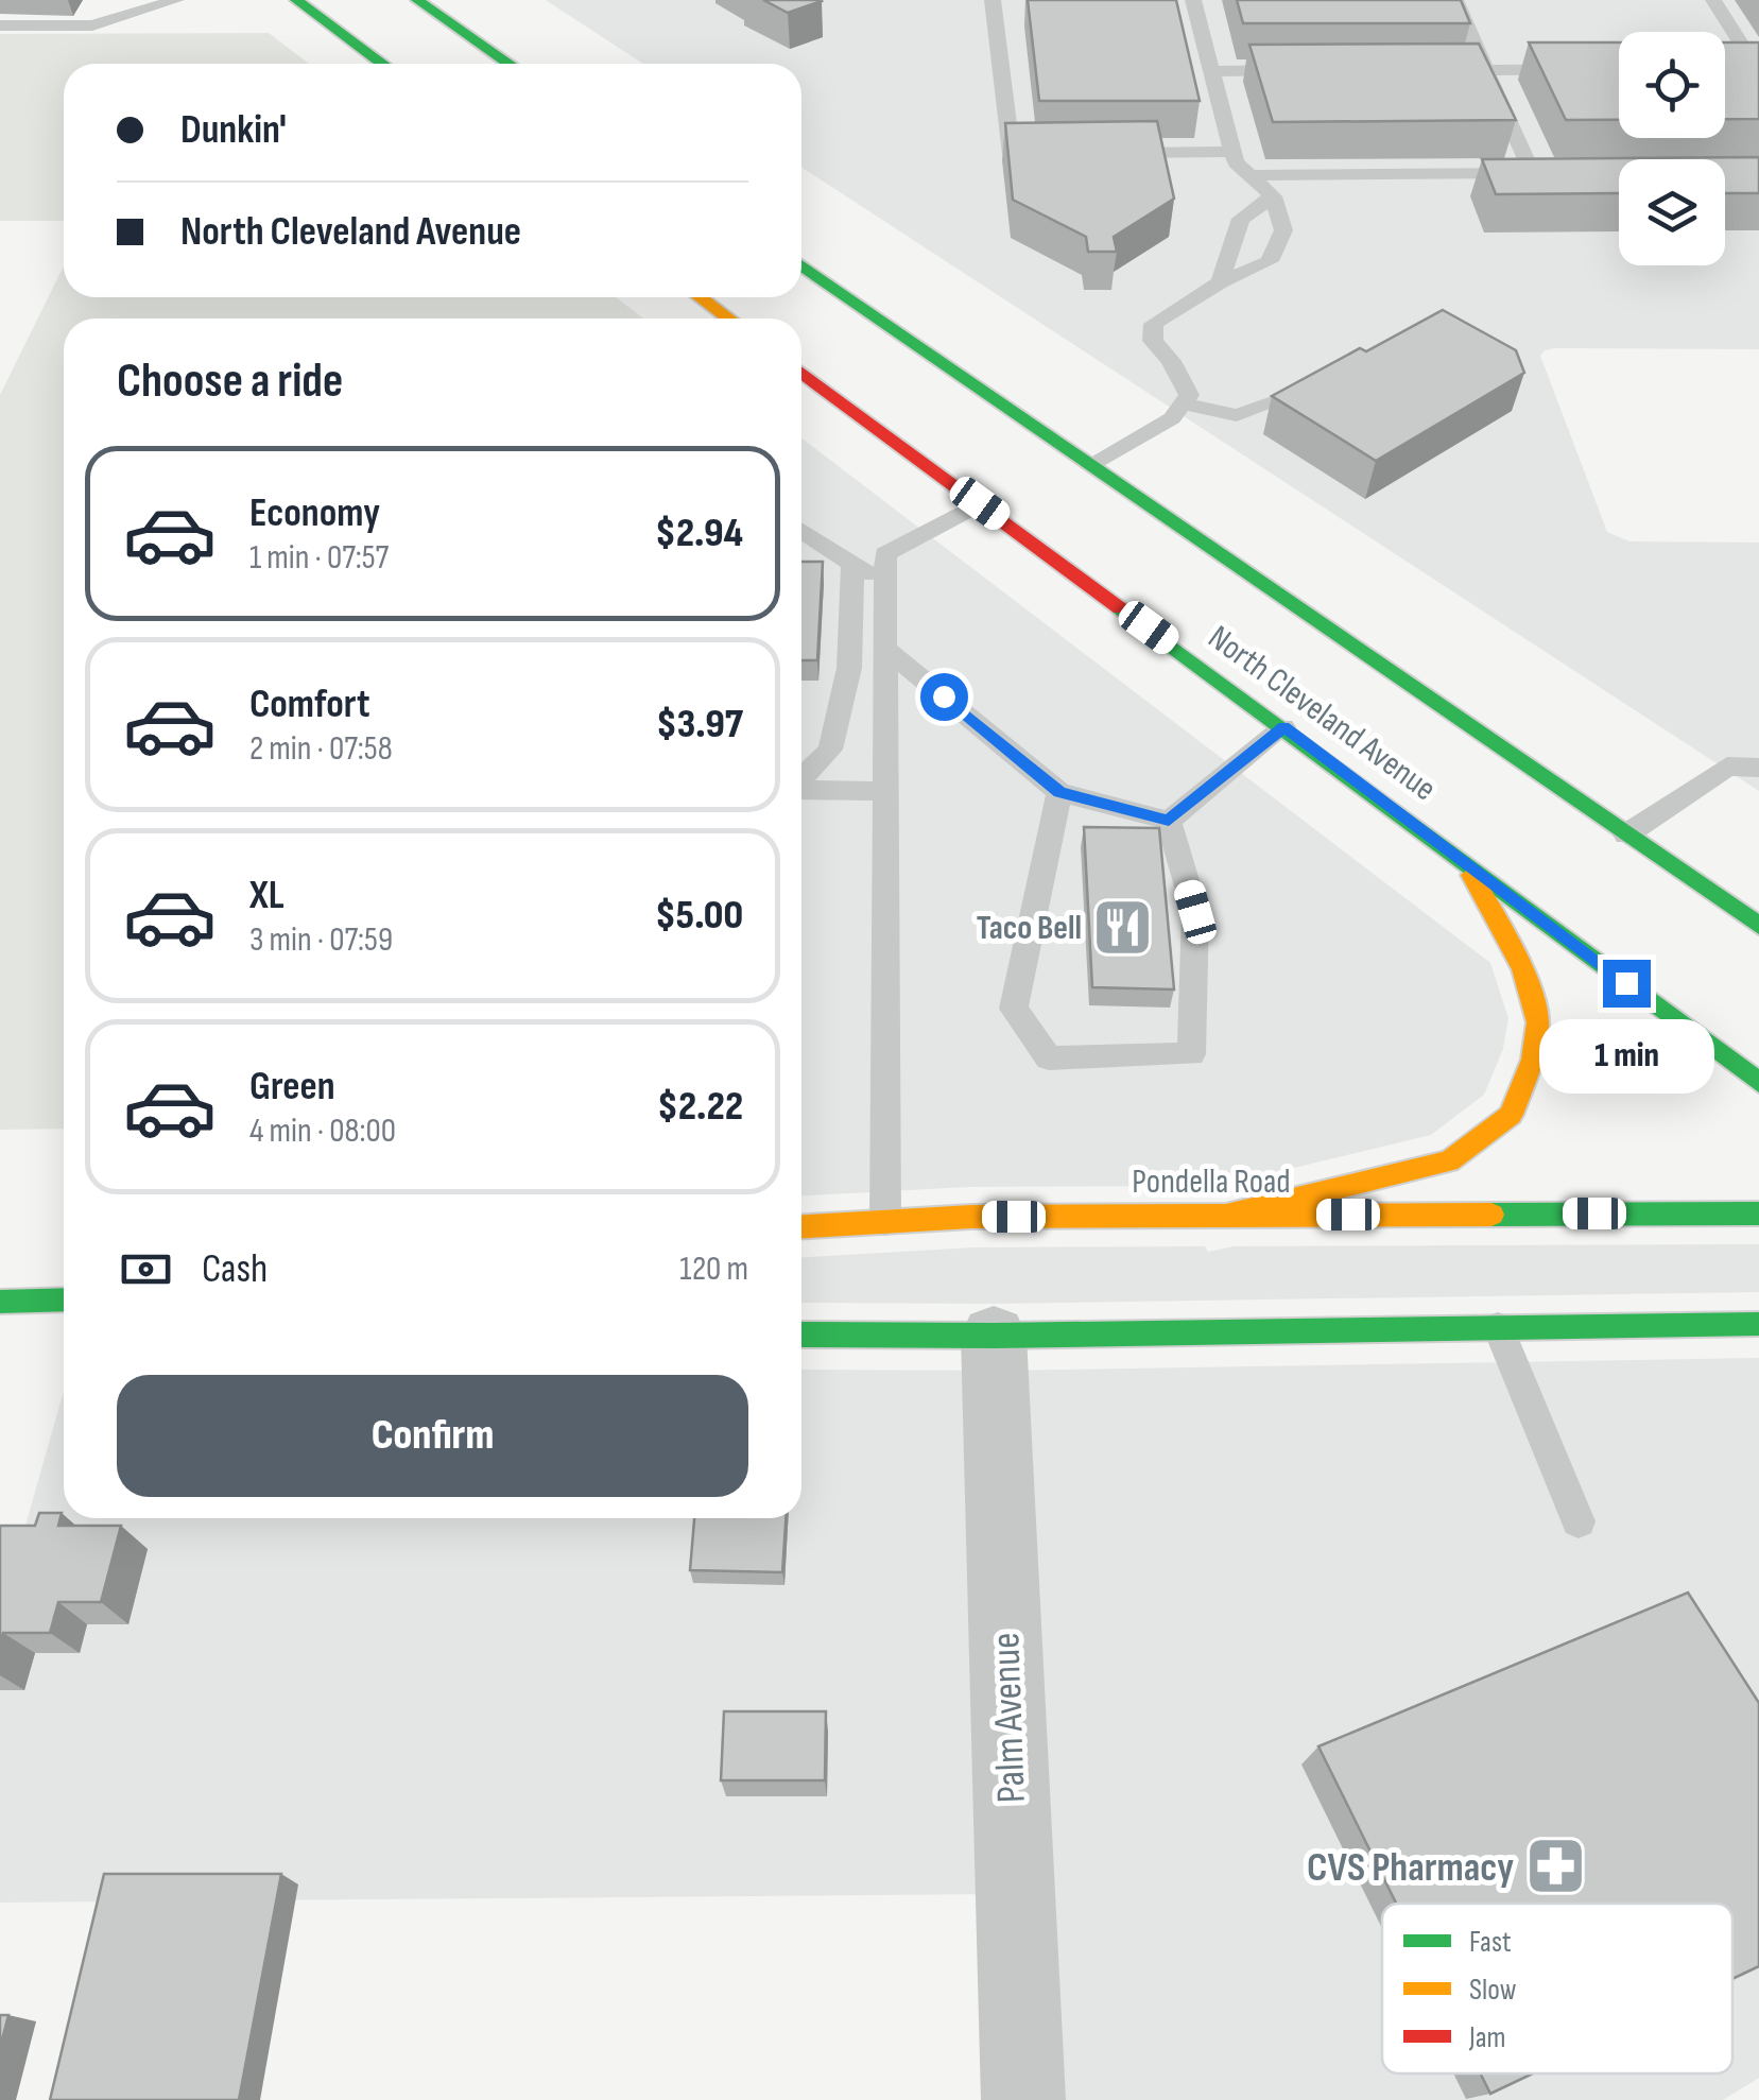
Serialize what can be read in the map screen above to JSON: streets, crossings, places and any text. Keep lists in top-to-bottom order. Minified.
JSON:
{"streets":{"main road":["North Cleveland Avenue","Pondella Road"],"street":["Palm Avenue"]},"places":{"restaurant":["Taco Bell"],"pharmacy":["CVS Pharmacy"]},"legend":["Fast","Slow","Jam"],"page":{"banner":["Dunkin'","North Cleveland Avenue"],"heading":"Choose a ride","list":[{"name":"Economy","note":"1 min · 07:57","value":"$2.94"},{"name":"Comfort","note":"2 min · 07:58","value":"$3.97"},{"name":"XL","note":"3 min · 07:59","value":"$5.00"},{"name":"Green","note":"4 min · 08:00","value":"$2.22"}],"bubble":"1 min","pay":["Cash","120 m"],"buttons":"Confirm"}}
